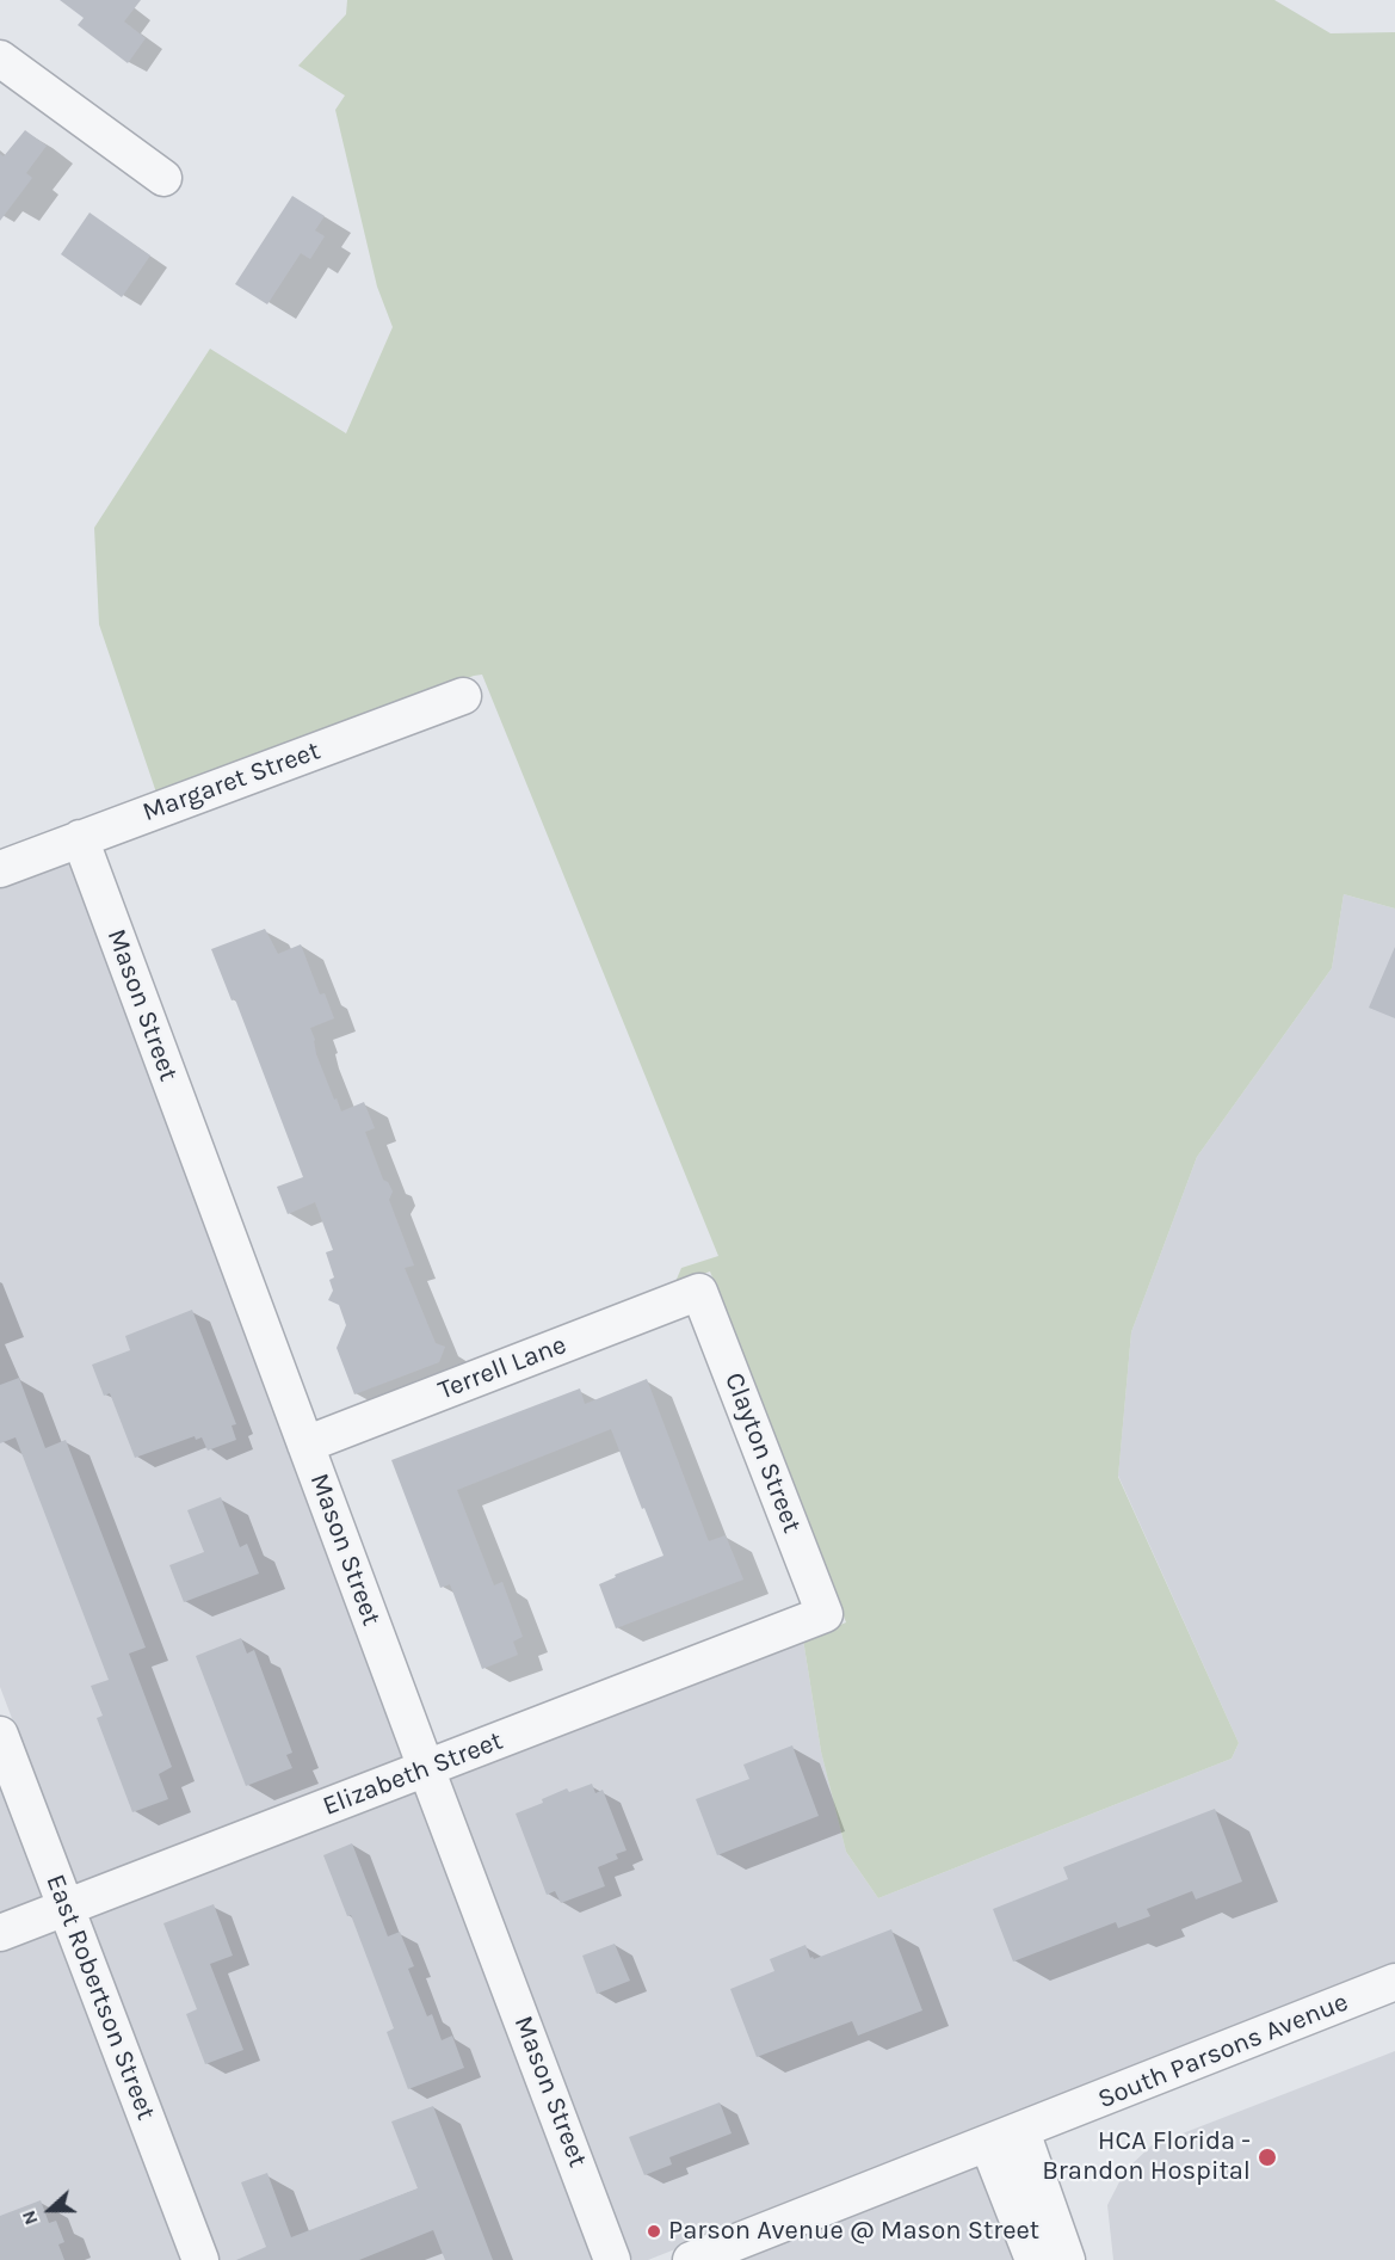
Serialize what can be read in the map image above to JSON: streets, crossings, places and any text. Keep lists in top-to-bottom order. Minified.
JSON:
{"streets":{"street":["Margaret Street","Mason Street","Terrell Lane","Clayton Street","Elizabeth Street","East Robertson Street","South Parsons Avenue"]},"crossings":[["Margaret Street","Mason Street"],["Mason Street","Terrell Lane"],["Mason Street","Elizabeth Street"],["Terrell Lane","Clayton Street"],["Clayton Street","Elizabeth Street"],["Elizabeth Street","East Robertson Street"]],"places":["HCA Florida - Brandon Hospital","Parson Avenue @ Mason Street"],"north":"left"}
